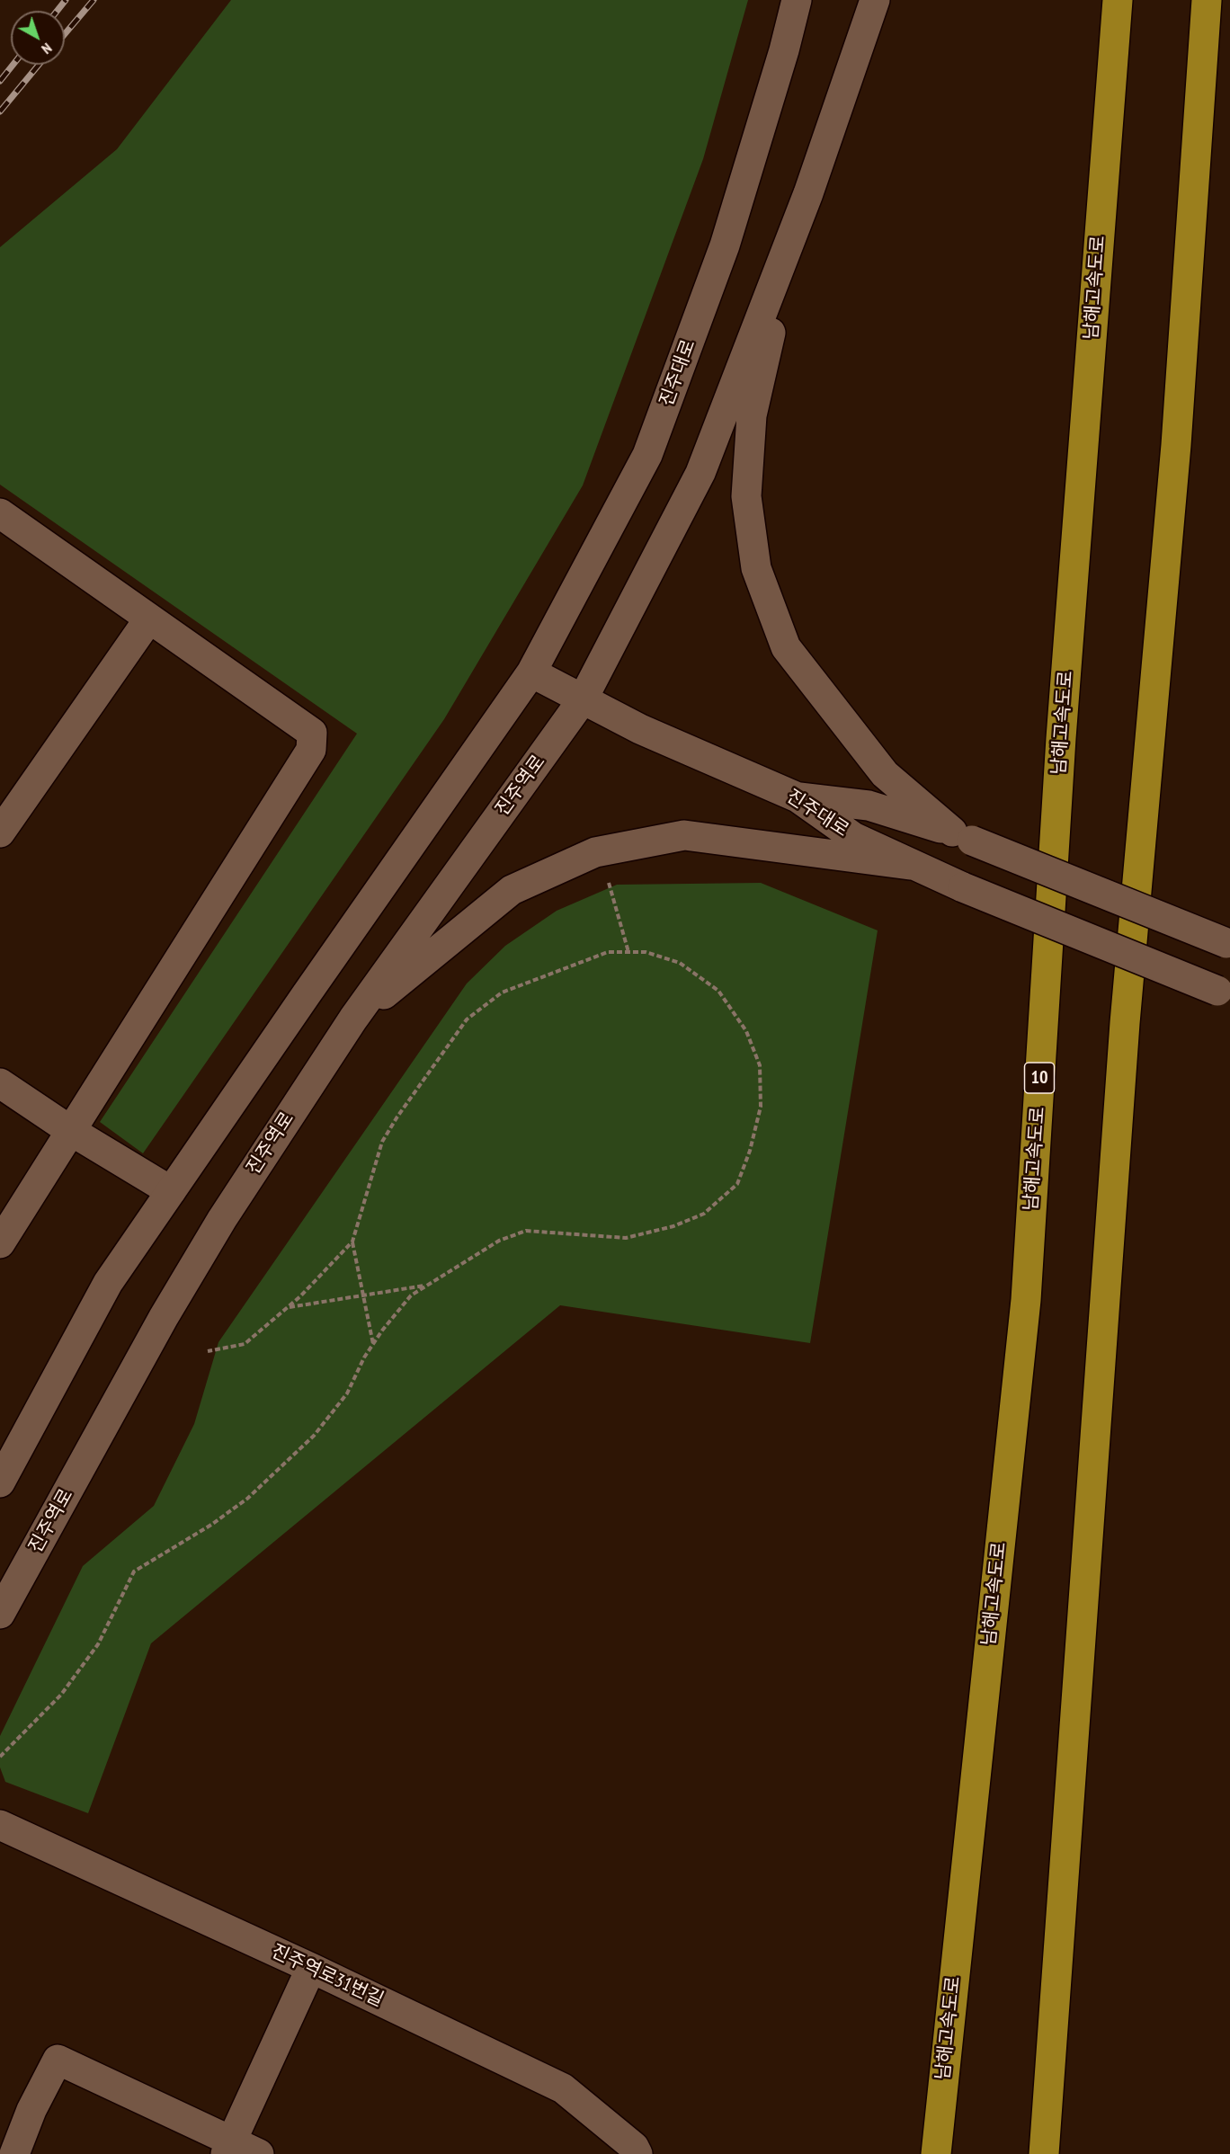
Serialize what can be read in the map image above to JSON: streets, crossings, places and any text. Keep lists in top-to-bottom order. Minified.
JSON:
{"streets":{"highway":["남해고속도로","10"],"street":["진주대로","진주역로","진주역로31번길"]},"crossings":[["진주대로","진주역로"]],"north":"bottom right"}
